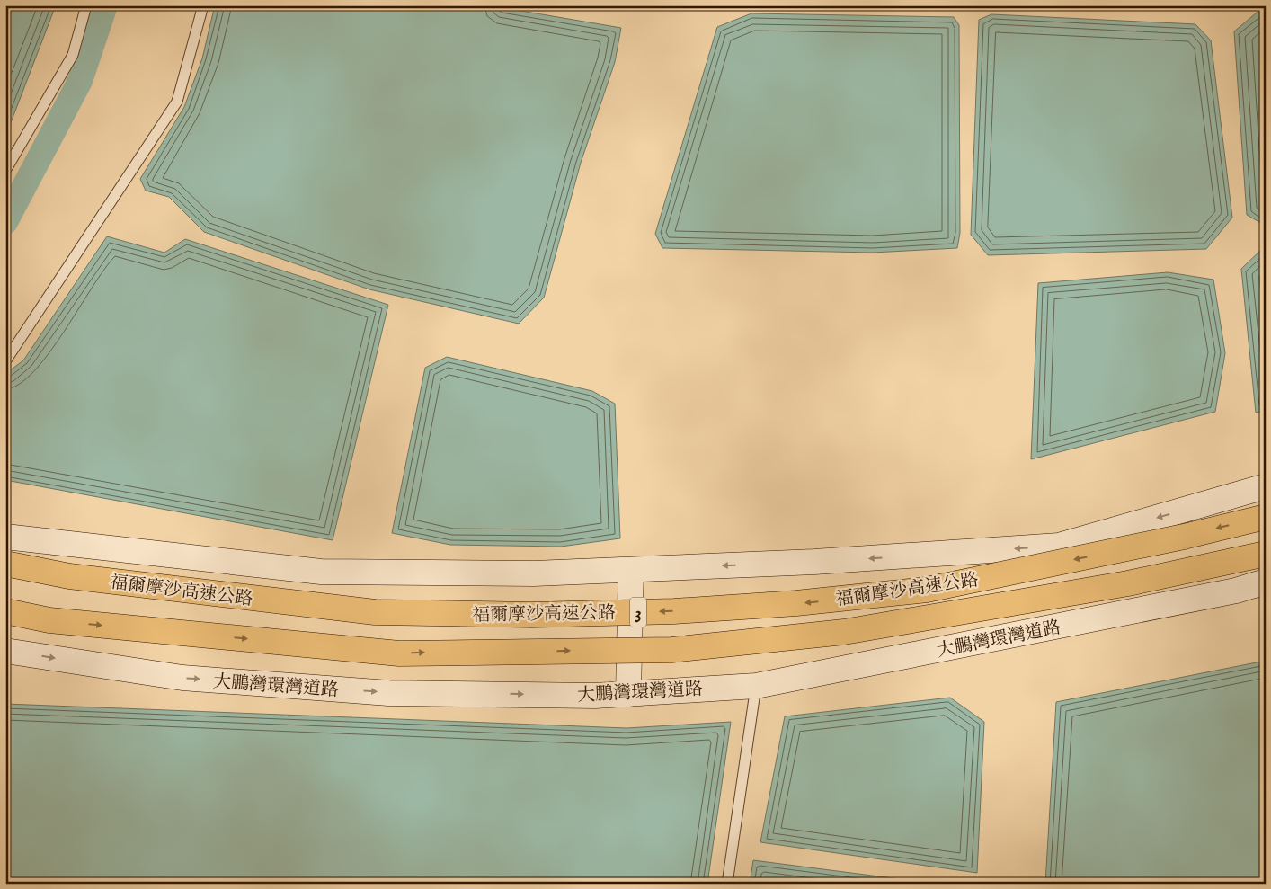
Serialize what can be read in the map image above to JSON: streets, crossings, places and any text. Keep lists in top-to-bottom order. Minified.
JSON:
{"streets":{"highway":["福爾摩沙高速公路","3"],"street":["大鵬灣環灣道路"]}}
